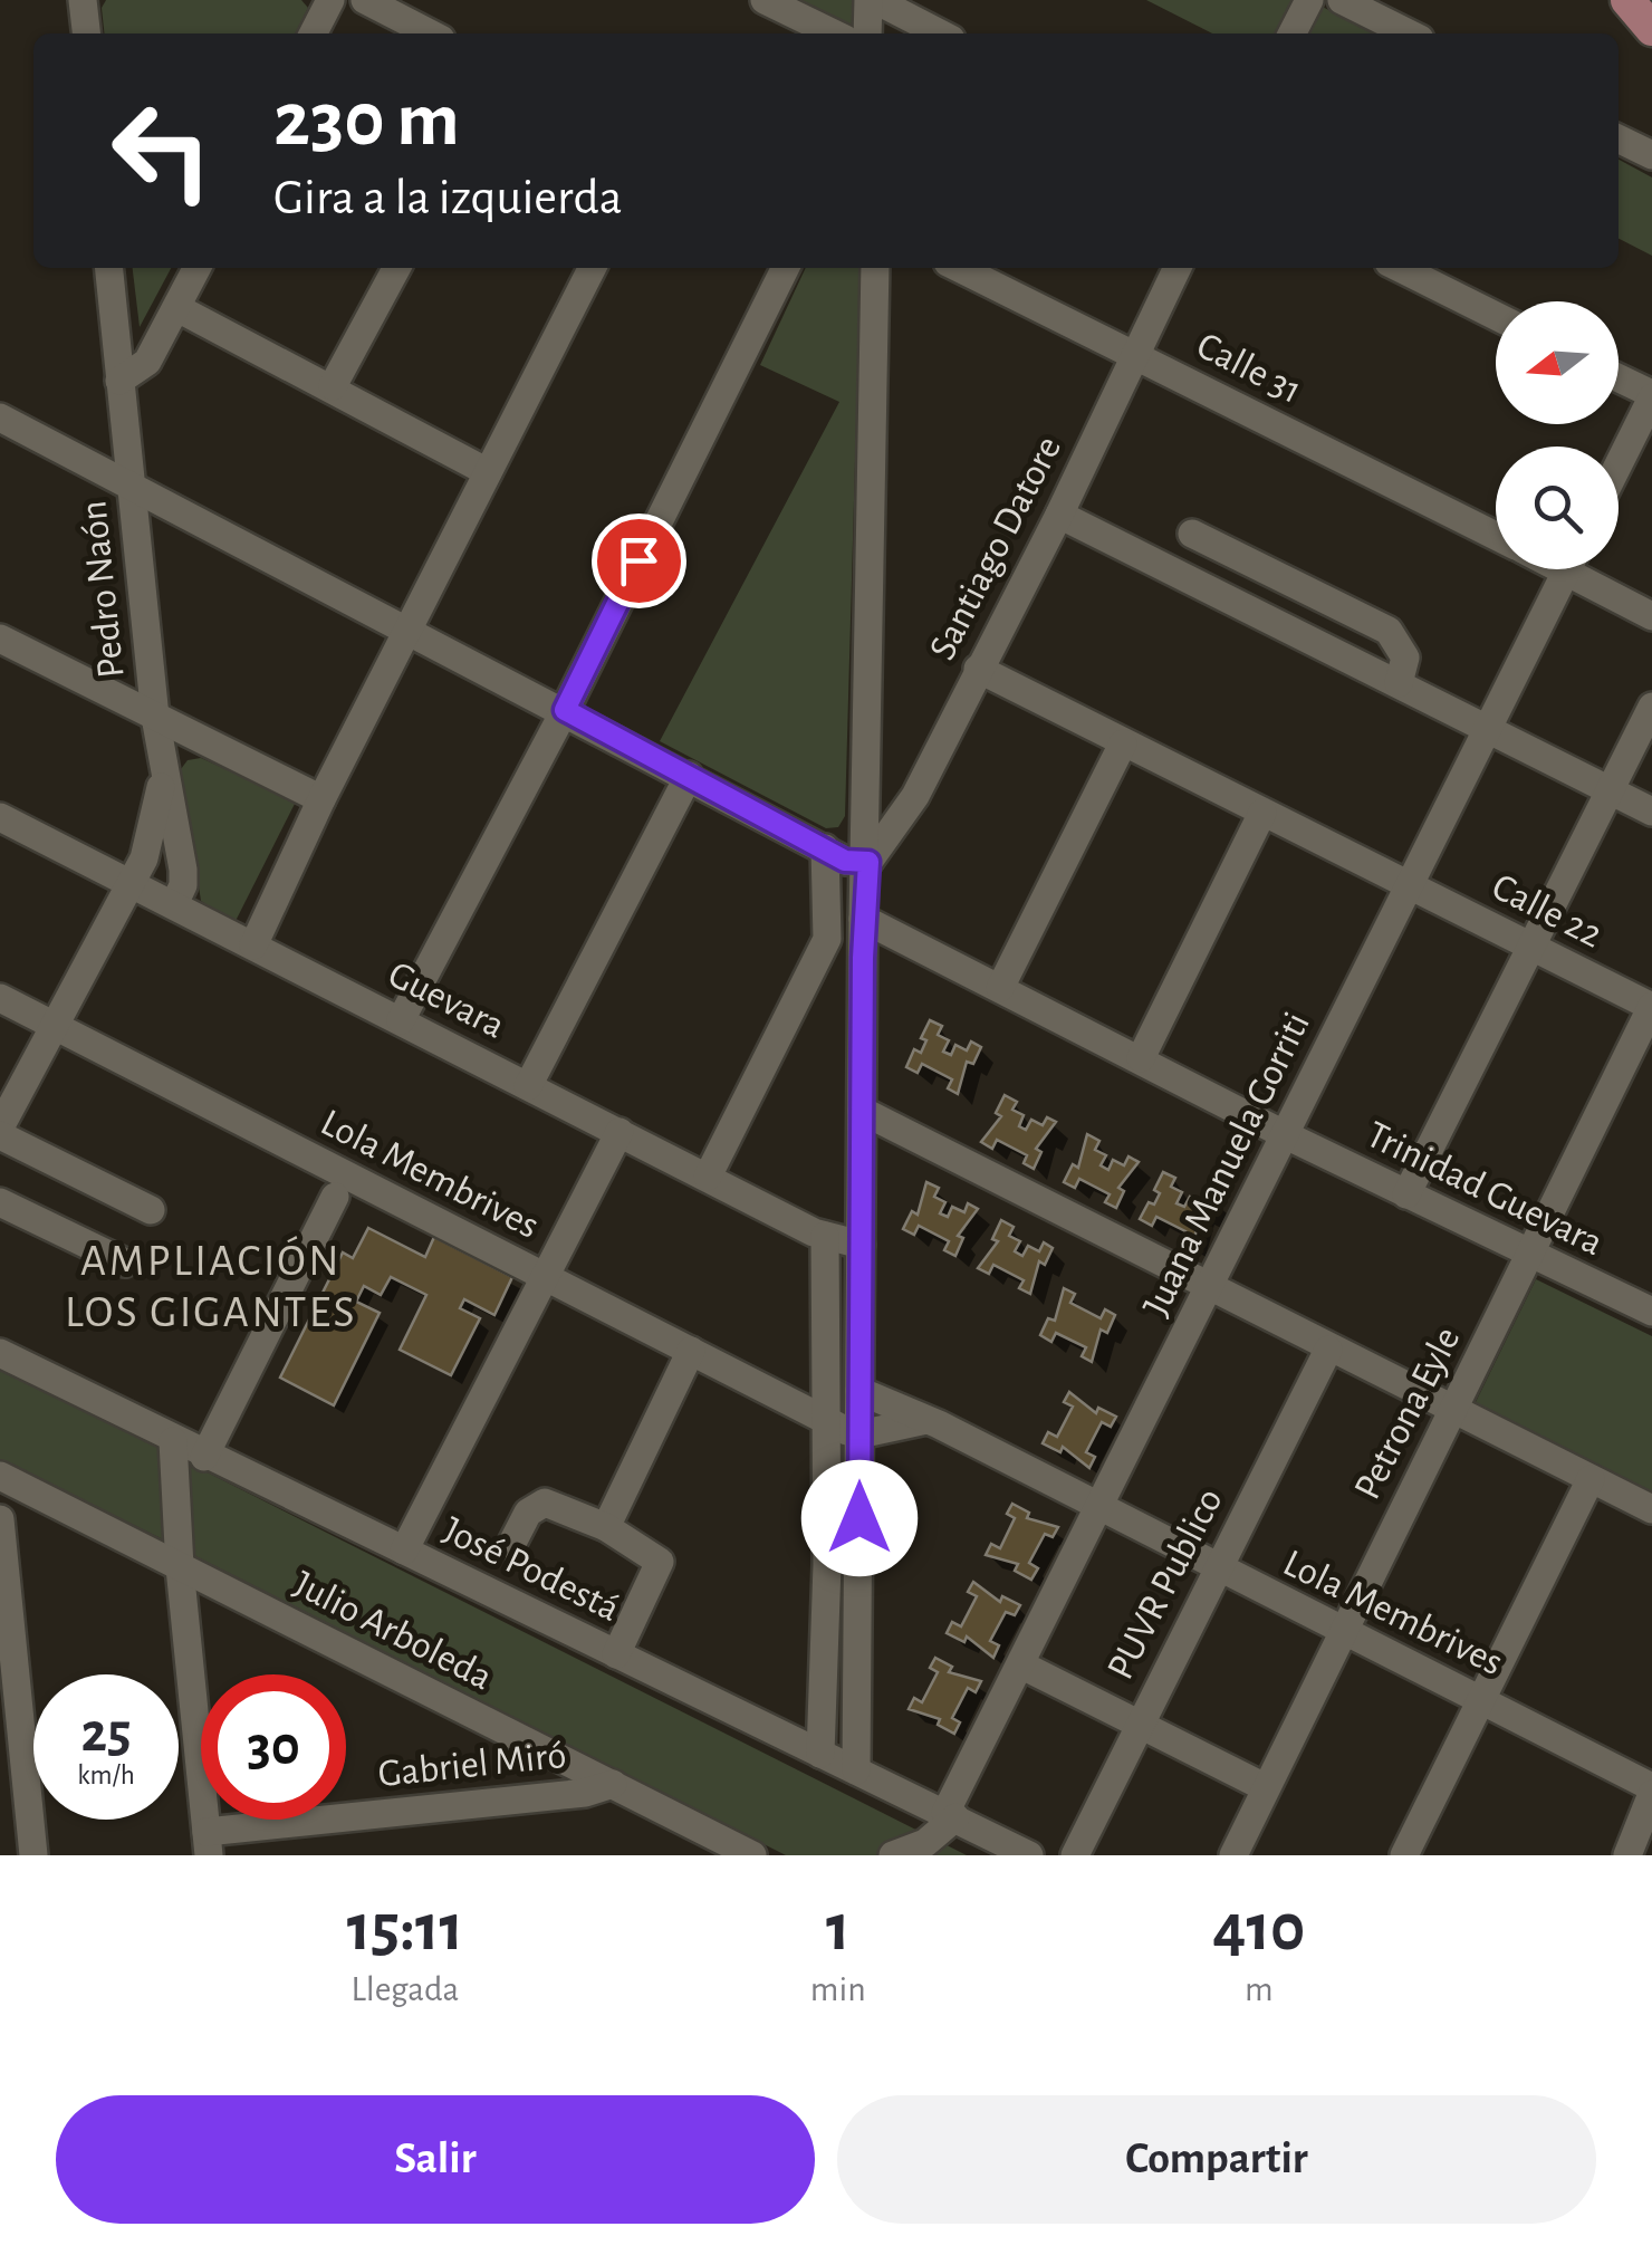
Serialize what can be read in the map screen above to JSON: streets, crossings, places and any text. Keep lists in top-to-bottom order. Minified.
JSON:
{"streets":{"street":["Calle 31","Santiago Datore","Pedro Naón","Calle 22","Guevara","Juana Manuela Gorriti","Lola Membrives","Trinidad Guevara","Petrona Eyle","José Podestá","PUVR Publico","Julio Arboleda","Gabriel Miró"]},"crossings":[["Calle 31","Santiago Datore"],["Santiago Datore","Calle 22"],["Pedro Naón","Guevara"],["Calle 22","Juana Manuela Gorriti"],["Calle 22","Petrona Eyle"],["Juana Manuela Gorriti","Lola Membrives"],["Juana Manuela Gorriti","Trinidad Guevara"],["Juana Manuela Gorriti","José Podestá"],["Lola Membrives","Petrona Eyle"],["Lola Membrives","PUVR Publico"],["Trinidad Guevara","Petrona Eyle"],["Julio Arboleda","Gabriel Miró"]],"districts":["AMPLIACIÓN LOS GIGANTES"],"north":"left","page":{"turn":["230 m","Gira a la izquierda"],"speed":"25 km/h","limit":"30","eta":["15:11","Llegada","1","min","410","m"],"buttons":["Salir","Compartir"]}}
